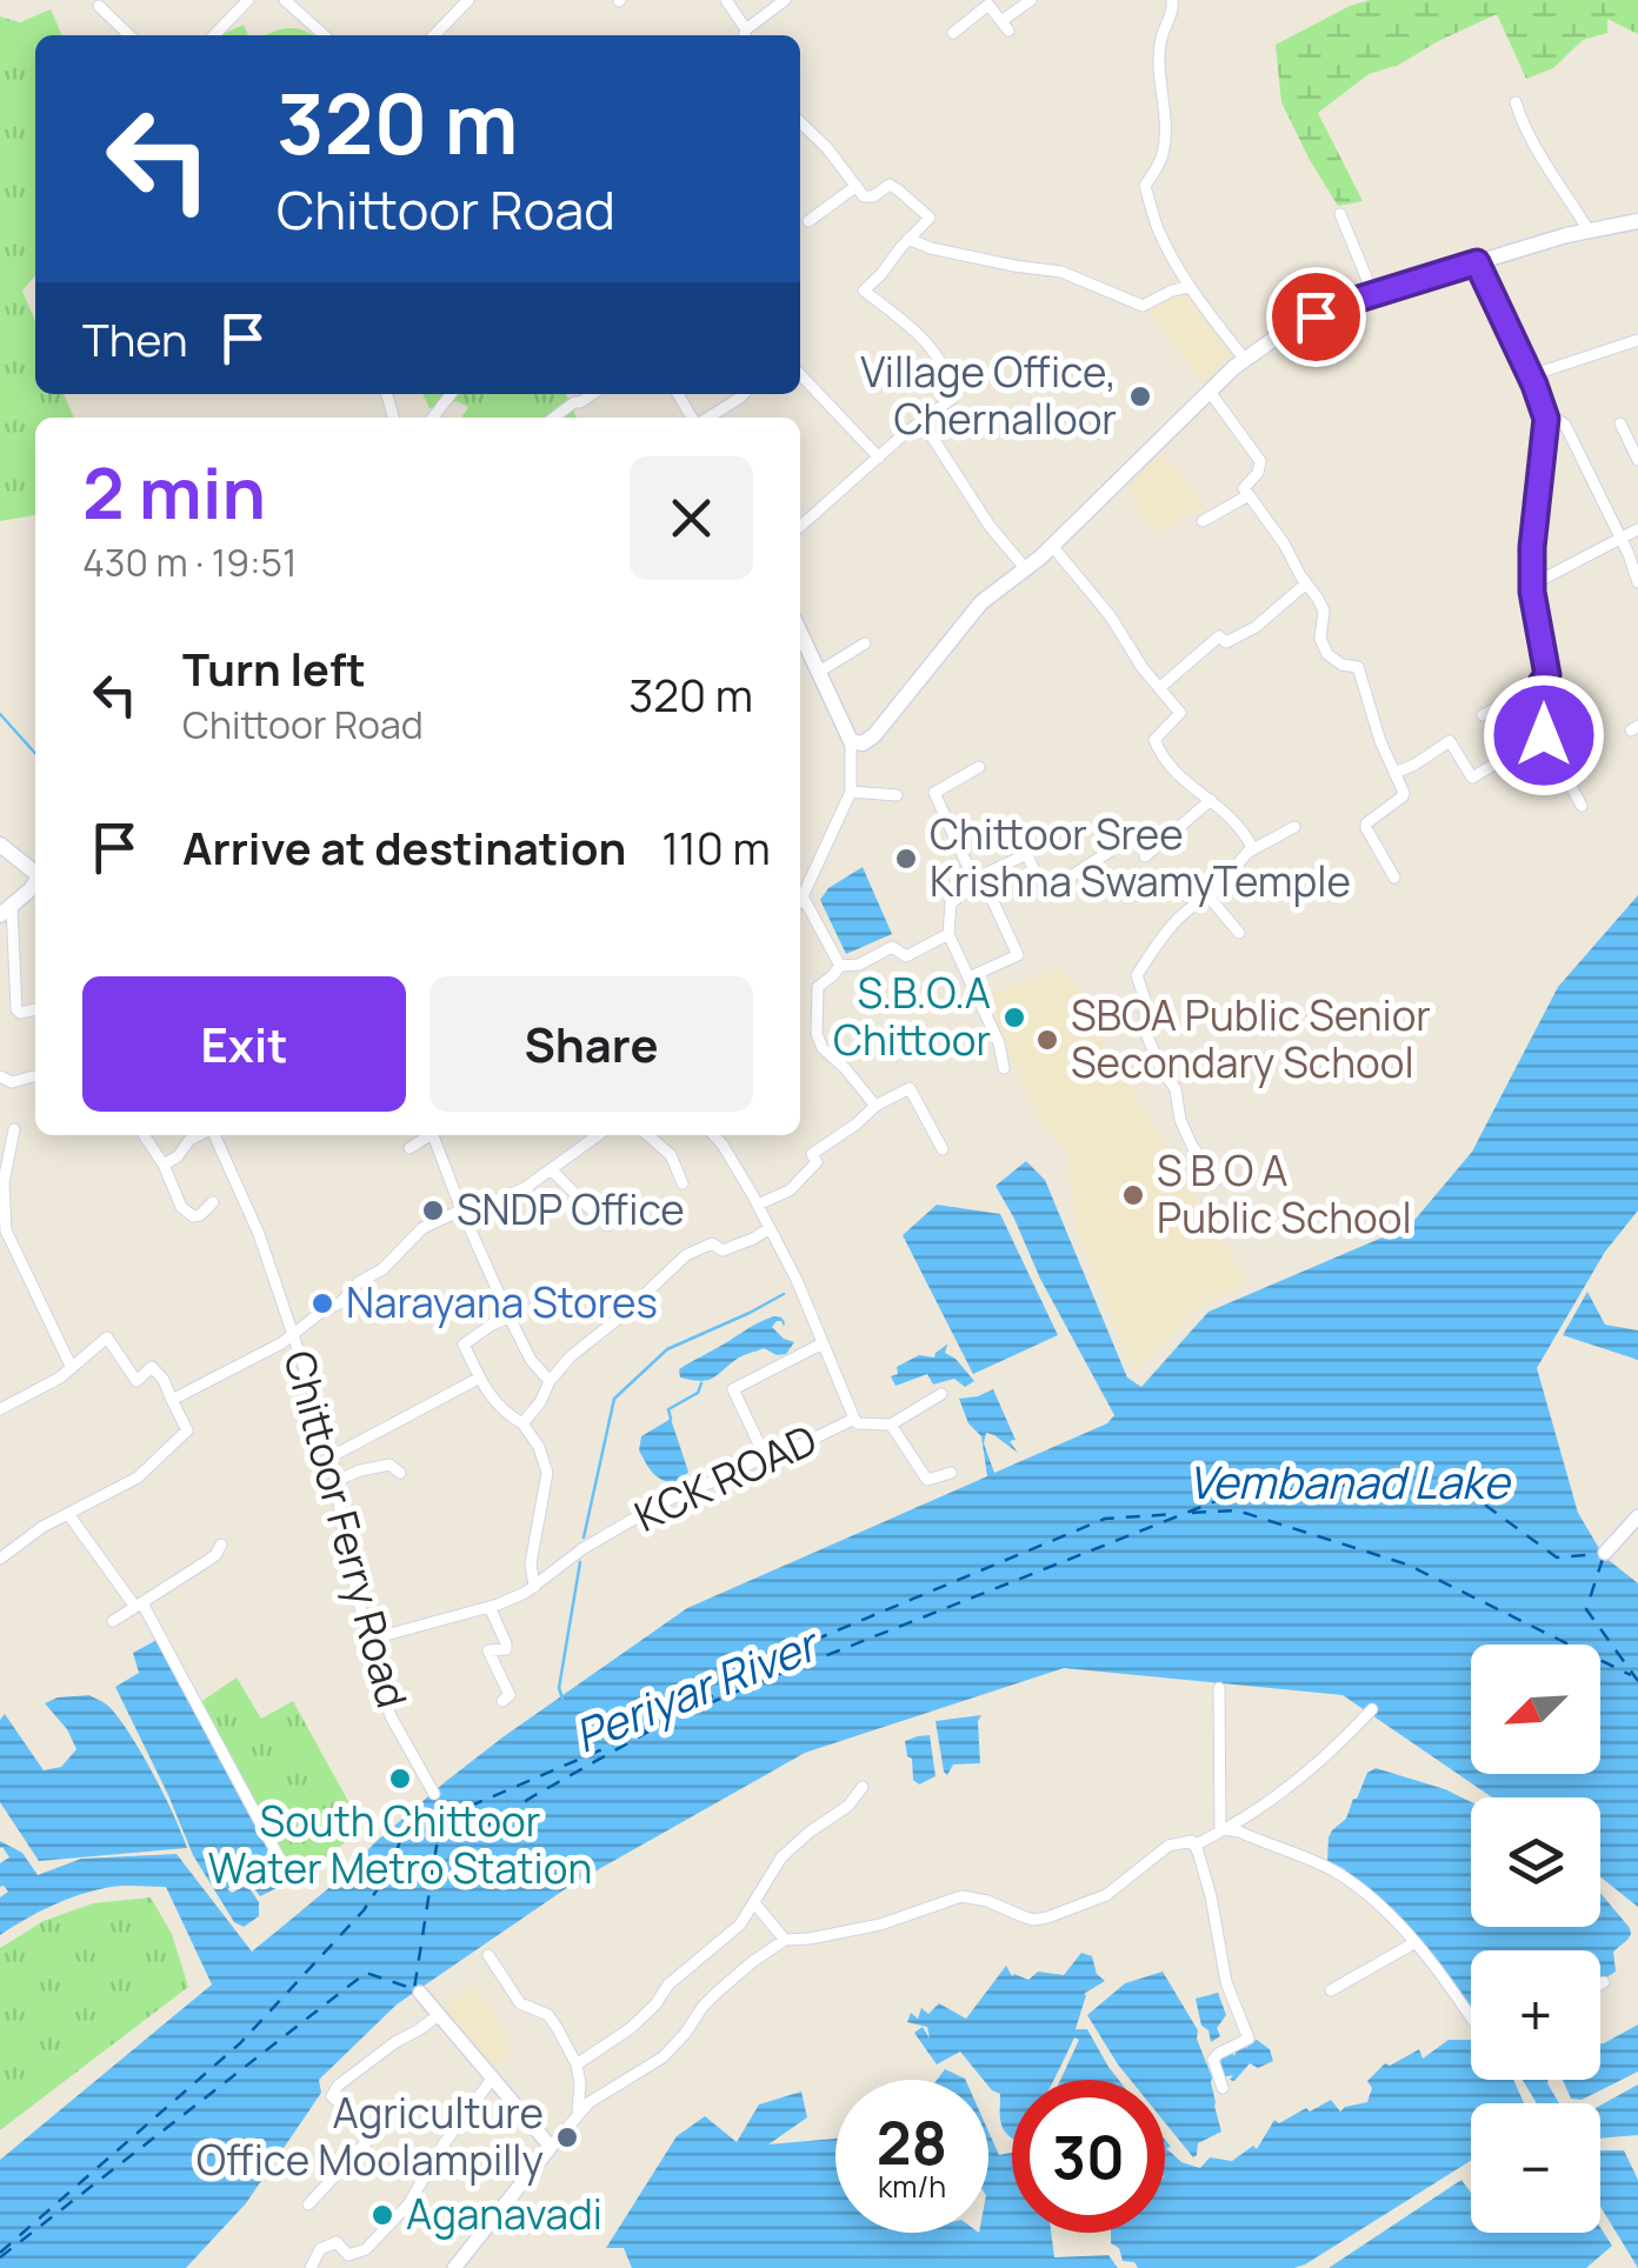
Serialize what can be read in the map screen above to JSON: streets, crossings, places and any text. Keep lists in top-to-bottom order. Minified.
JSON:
{"streets":{"street":["KCK ROAD","Chittoor Ferry Road"]},"crossings":[["KCK ROAD","Chittoor Ferry Road"]],"water":["Vembanad Lake","Periyar River"],"places":["Village Office, Chernalloor","Chittoor Sree Krishna SwamyTemple","S.B.O.A Chittoor","SBOA Public Senior Secondary School","S B O A Public School","SNDP Office","Narayana Stores","South Chittoor Water Metro Station","Agriculture Office Moolampilly","Aganavadi"],"north":"bottom left","page":{"turn":["320 m","Chittoor Road"],"then":"Then","heading":["2 min","430 m · 19:51"],"list":[{"name":"Turn left","note":"Chittoor Road","value":"320 m"},{"name":"Arrive at destination","value":"110 m"}],"buttons":["Exit","Share"],"map_buttons":["+","−"],"speed":"28 km/h","limit":"30"}}
